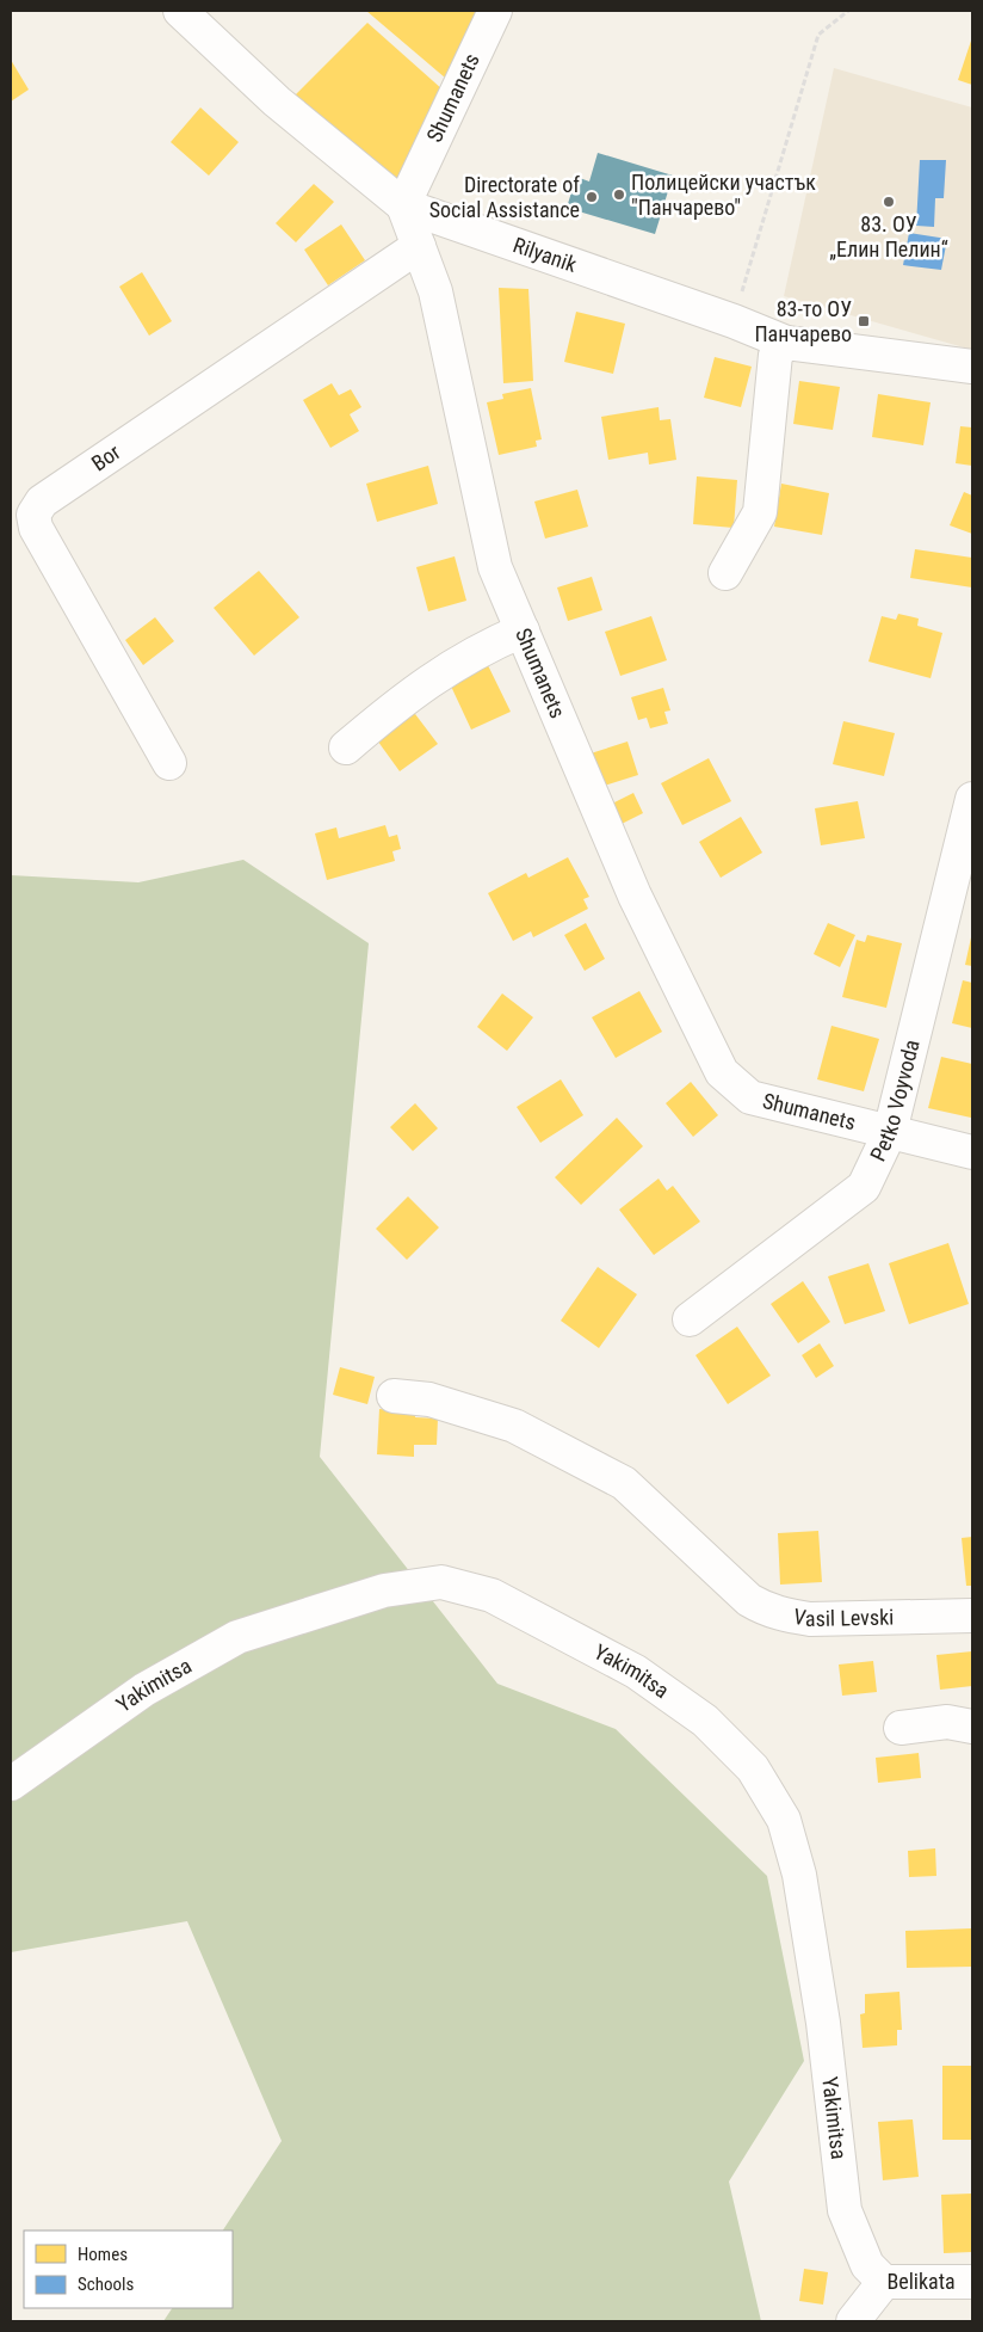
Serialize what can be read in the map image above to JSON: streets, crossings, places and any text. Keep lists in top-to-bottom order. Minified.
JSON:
{"streets":{"street":["Shumanets","Rilyanik","Bor","Petko Voyvoda","Vasil Levski","Yakimitsa","Belikata"]},"crossings":[["Shumanets","Rilyanik"],["Shumanets","Bor"],["Shumanets","Petko Voyvoda"],["Yakimitsa","Belikata"]],"places":{"other":["Полицейски участък \"Панчарево\"","Directorate of Social Assistance","83. ОУ „Елин Пелин“"],"transit":["83-то ОУ Панчарево"]},"legend":["Homes","Schools"]}
